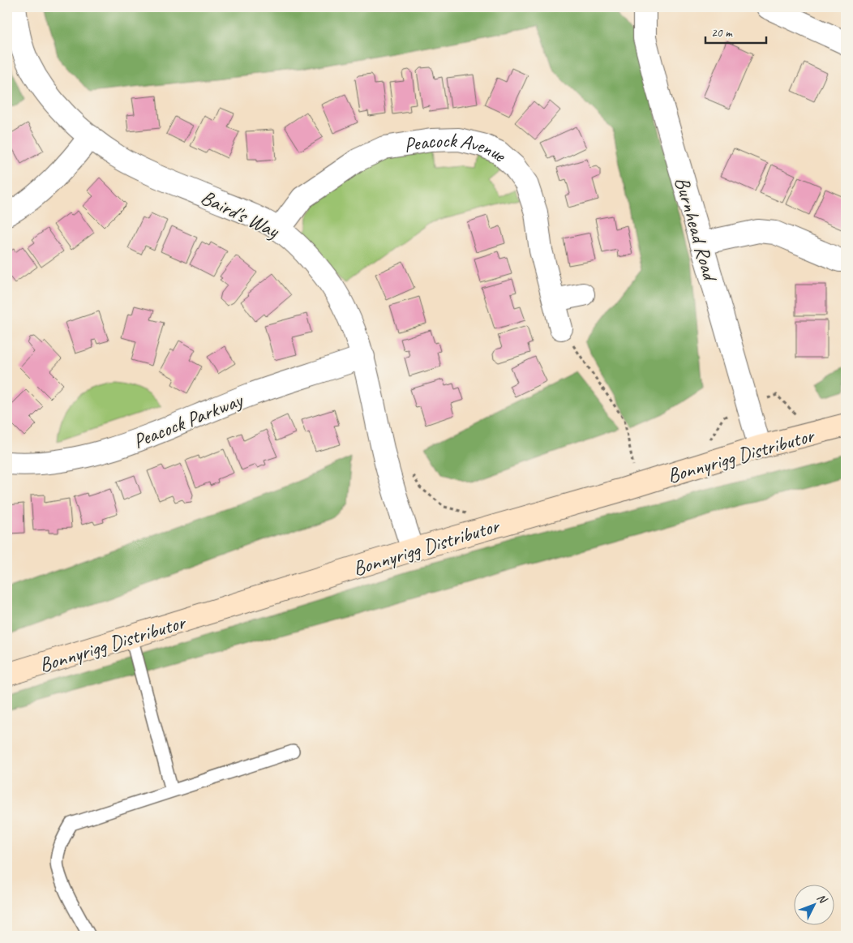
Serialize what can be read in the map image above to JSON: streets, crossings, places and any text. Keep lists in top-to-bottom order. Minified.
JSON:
{"streets":{"main road":["Bonnyrigg Distributor"],"street":["Peacock Avenue","Baird's Way","Burnhead Road","Peacock Parkway"]},"crossings":[["Peacock Avenue","Baird's Way"],["Baird's Way","Peacock Parkway"],["Baird's Way","Bonnyrigg Distributor"],["Burnhead Road","Bonnyrigg Distributor"]],"scale_bar":"20 m","north":"top right"}
